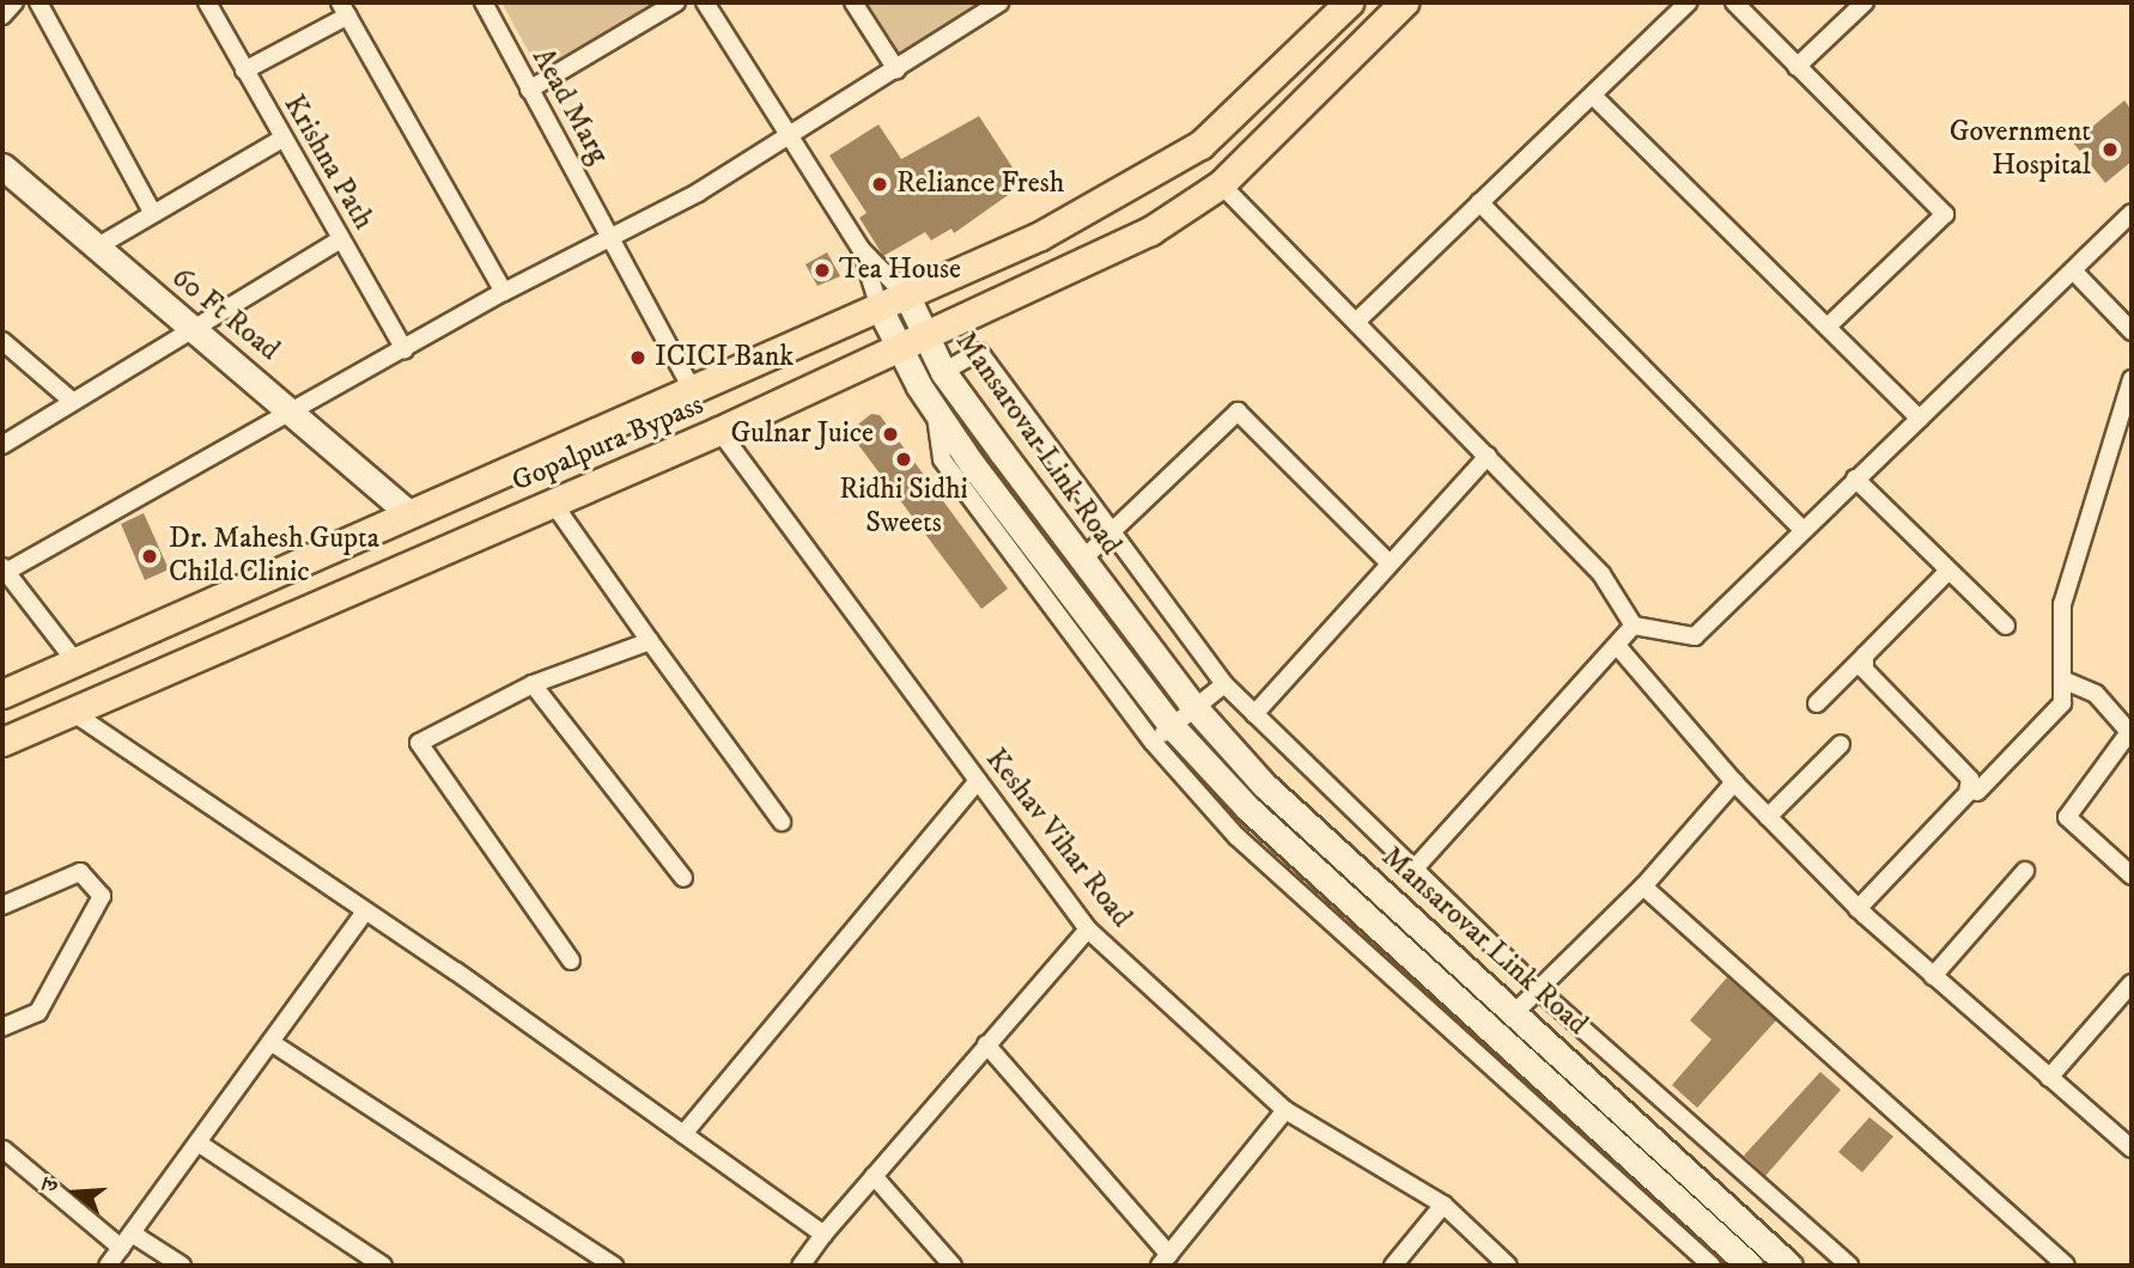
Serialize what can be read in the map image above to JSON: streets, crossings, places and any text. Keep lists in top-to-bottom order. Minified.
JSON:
{"streets":{"main road":["Gopalpura Bypass"],"street":["Aead Marg","Krishna Path","60 Ft Road","Mansarovar Link Road","Keshav Vihar Road"]},"crossings":[["Aead Marg","Gopalpura Bypass"],["60 Ft Road","Gopalpura Bypass"],["Gopalpura Bypass","Mansarovar Link Road"],["Gopalpura Bypass","Keshav Vihar Road"]],"places":["Government Hospital","Reliance Fresh","Tea House","ICICI Bank","Gulnar Juice","Ridhi Sidhi Sweets","Dr. Mahesh Gupta Child Clinic"],"north":"left"}
